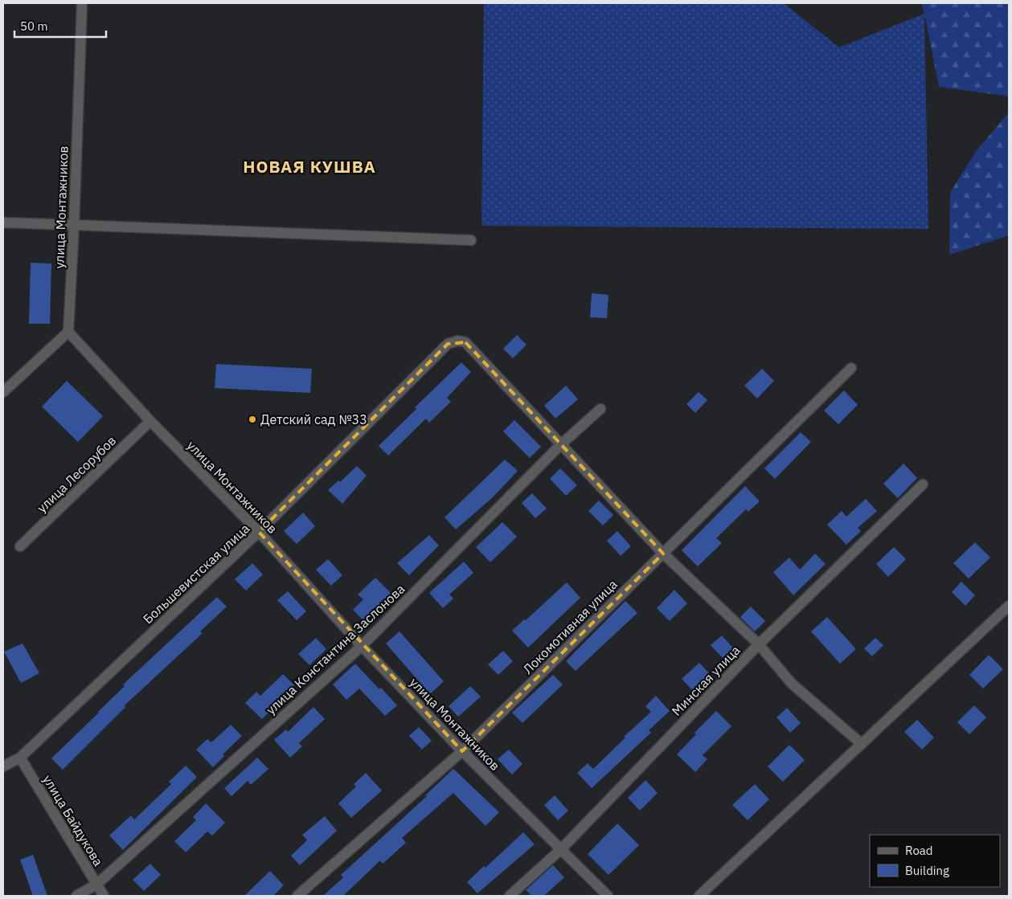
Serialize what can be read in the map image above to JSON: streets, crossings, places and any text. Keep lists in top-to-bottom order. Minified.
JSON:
{"streets":{"street":["улица Монтажников","улица Лесорубов","Большевистская улица","Локомотивная улица","улица Константина Заслонова","Минская улица","улица Байдукова"]},"crossings":[["улица Монтажников","улица Лесорубов"],["улица Монтажников","Большевистская улица"],["улица Монтажников","Локомотивная улица"],["улица Монтажников","улица Константина Заслонова"],["улица Монтажников","Минская улица"],["Большевистская улица","улица Константина Заслонова"],["Большевистская улица","улица Байдукова"],["улица Константина Заслонова","улица Байдукова"]],"districts":["НОВАЯ КУШВА"],"places":["Детский сад №33"],"legend":["Road","Building"],"scale_bar":"50 m"}
